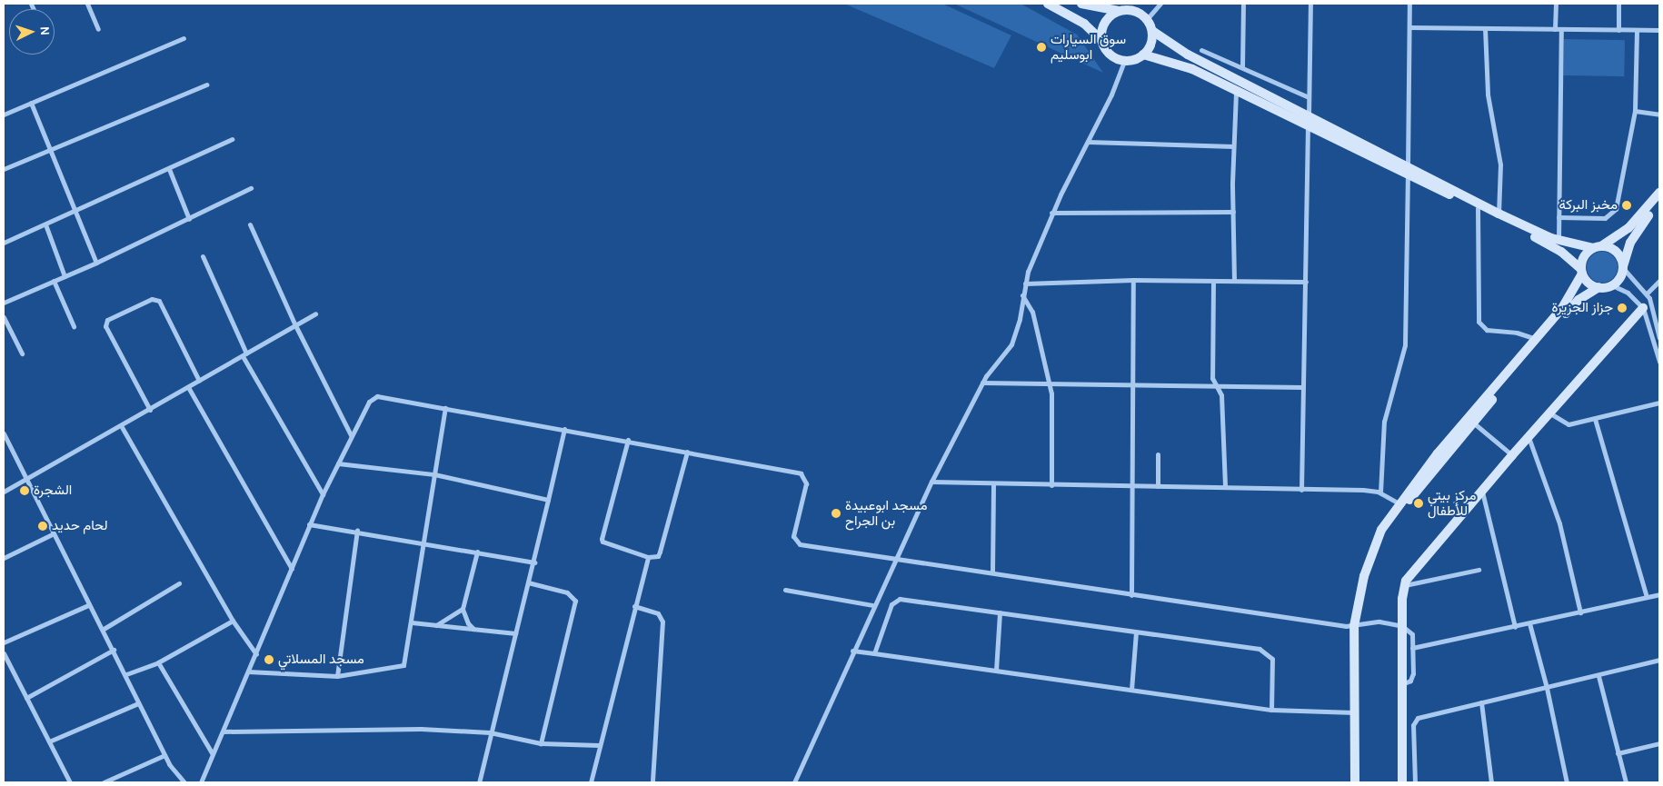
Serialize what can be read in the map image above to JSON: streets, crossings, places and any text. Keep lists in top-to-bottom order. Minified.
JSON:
{"places":["سوق السيارات ابوسليم","مخبز البركة","جزاز الجزيرة","الشجرة","مركز بيتي للأطفال","مسجد ابوعبيدة بن الجراح","لحام حديد","مسجد المسلاتي"],"north":"right"}
